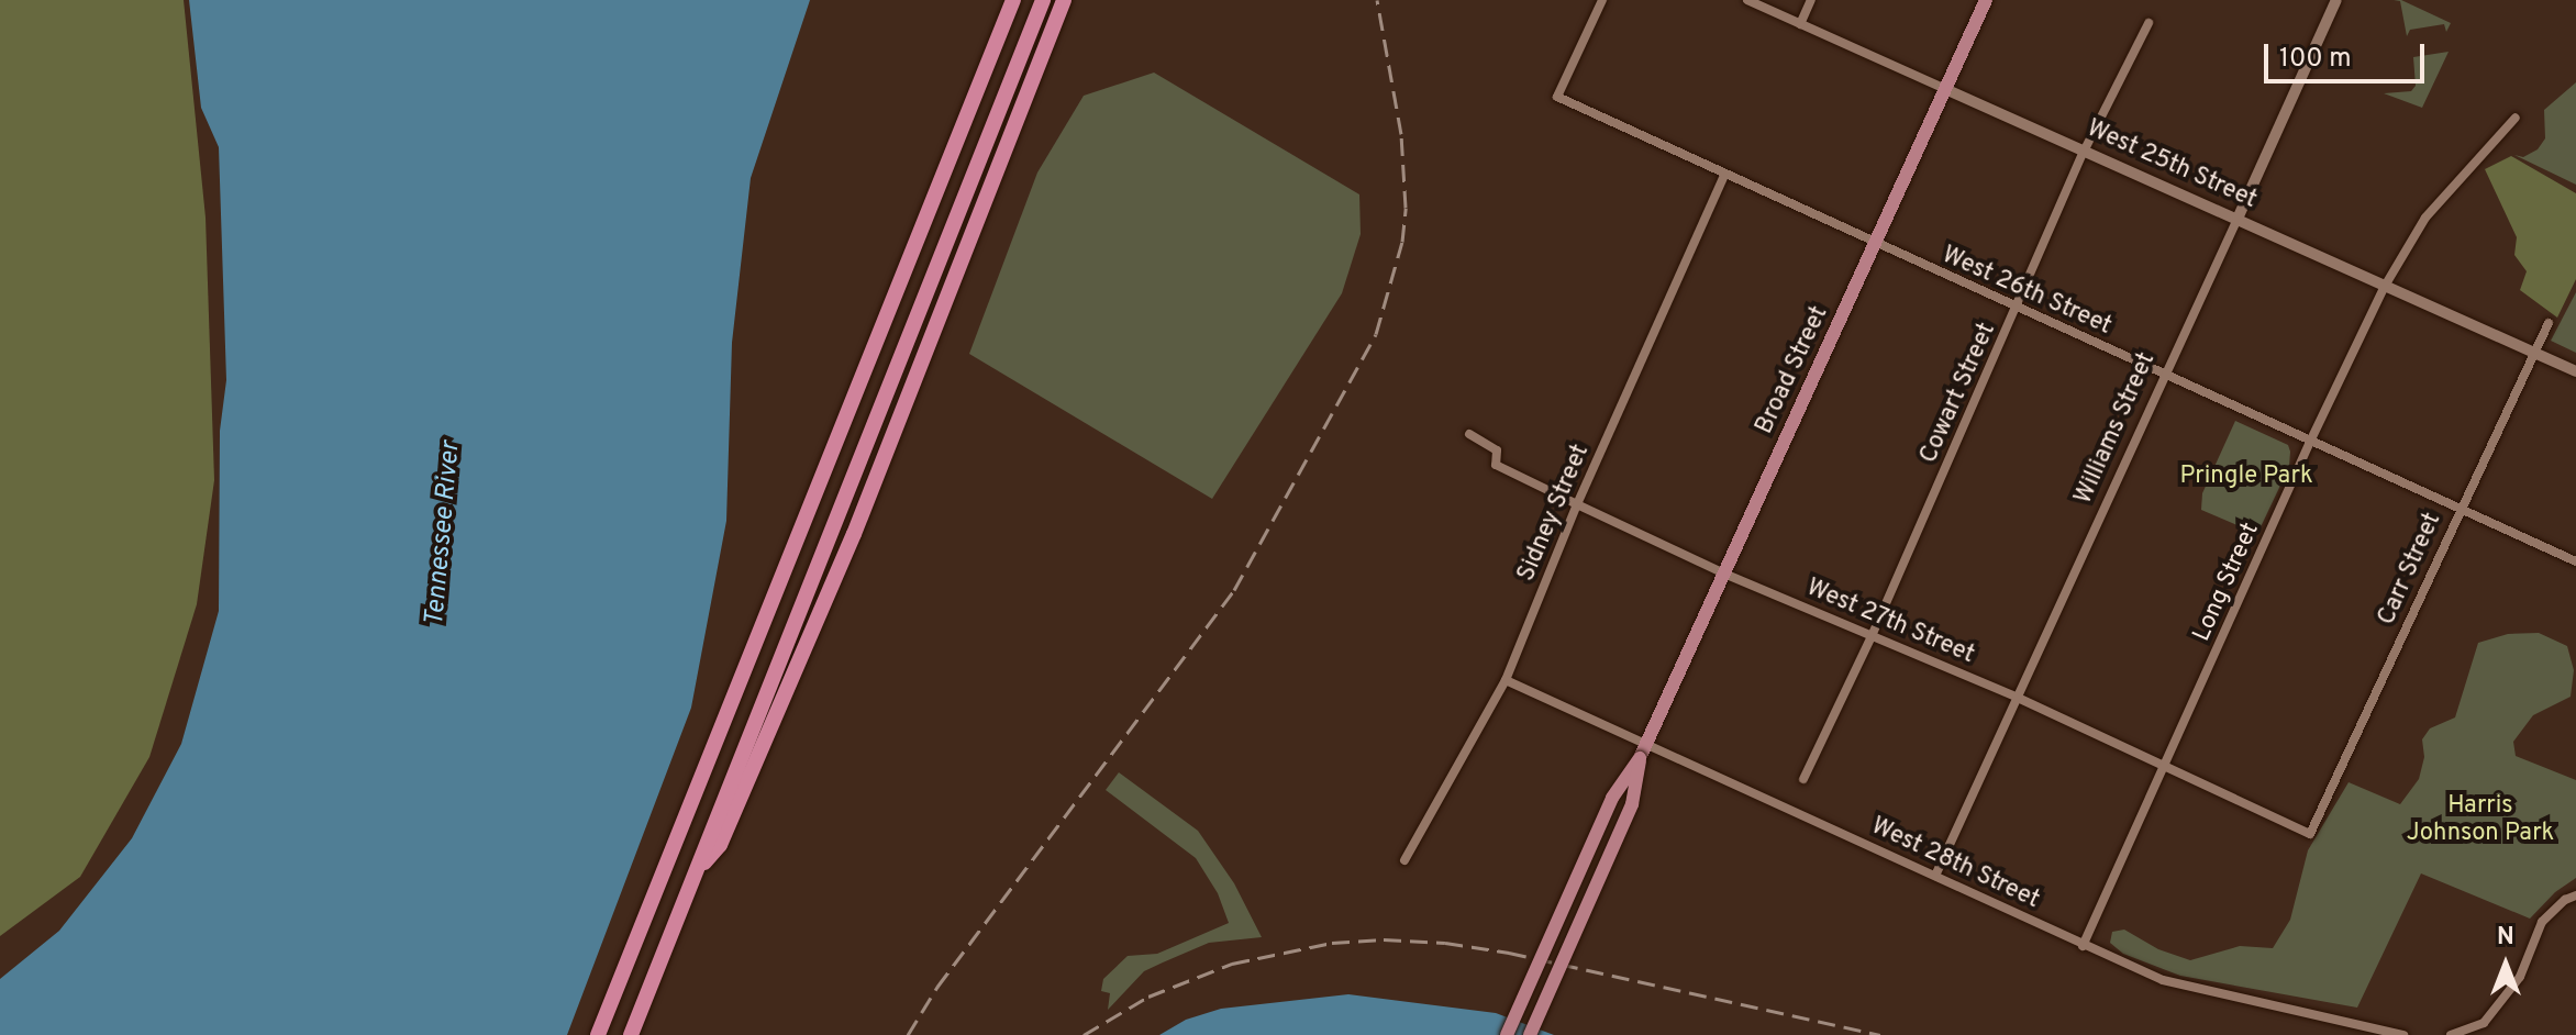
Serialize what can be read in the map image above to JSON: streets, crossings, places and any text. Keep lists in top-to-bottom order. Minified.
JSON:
{"streets":{"main road":["Broad Street"],"street":["West 25th Street","West 26th Street","Cowart Street","Williams Street","Sidney Street","Carr Street","Long Street","West 27th Street","West 28th Street"]},"crossings":[["West 25th Street","Broad Street"],["West 25th Street","Cowart Street"],["West 25th Street","Williams Street"],["West 25th Street","Carr Street"],["West 25th Street","Long Street"],["West 26th Street","Broad Street"],["West 26th Street","Cowart Street"],["West 26th Street","Williams Street"],["West 26th Street","Sidney Street"],["West 26th Street","Carr Street"],["West 26th Street","Long Street"],["Broad Street","West 27th Street"],["Broad Street","West 28th Street"],["Cowart Street","West 27th Street"],["Williams Street","West 27th Street"],["Williams Street","West 28th Street"],["Sidney Street","West 27th Street"],["Sidney Street","West 28th Street"],["Carr Street","West 27th Street"],["Long Street","West 27th Street"],["Long Street","West 28th Street"]],"water":["Tennessee River"],"parks":["Pringle Park","Harris Johnson Park"],"scale_bar":"100 m","north":"top"}
